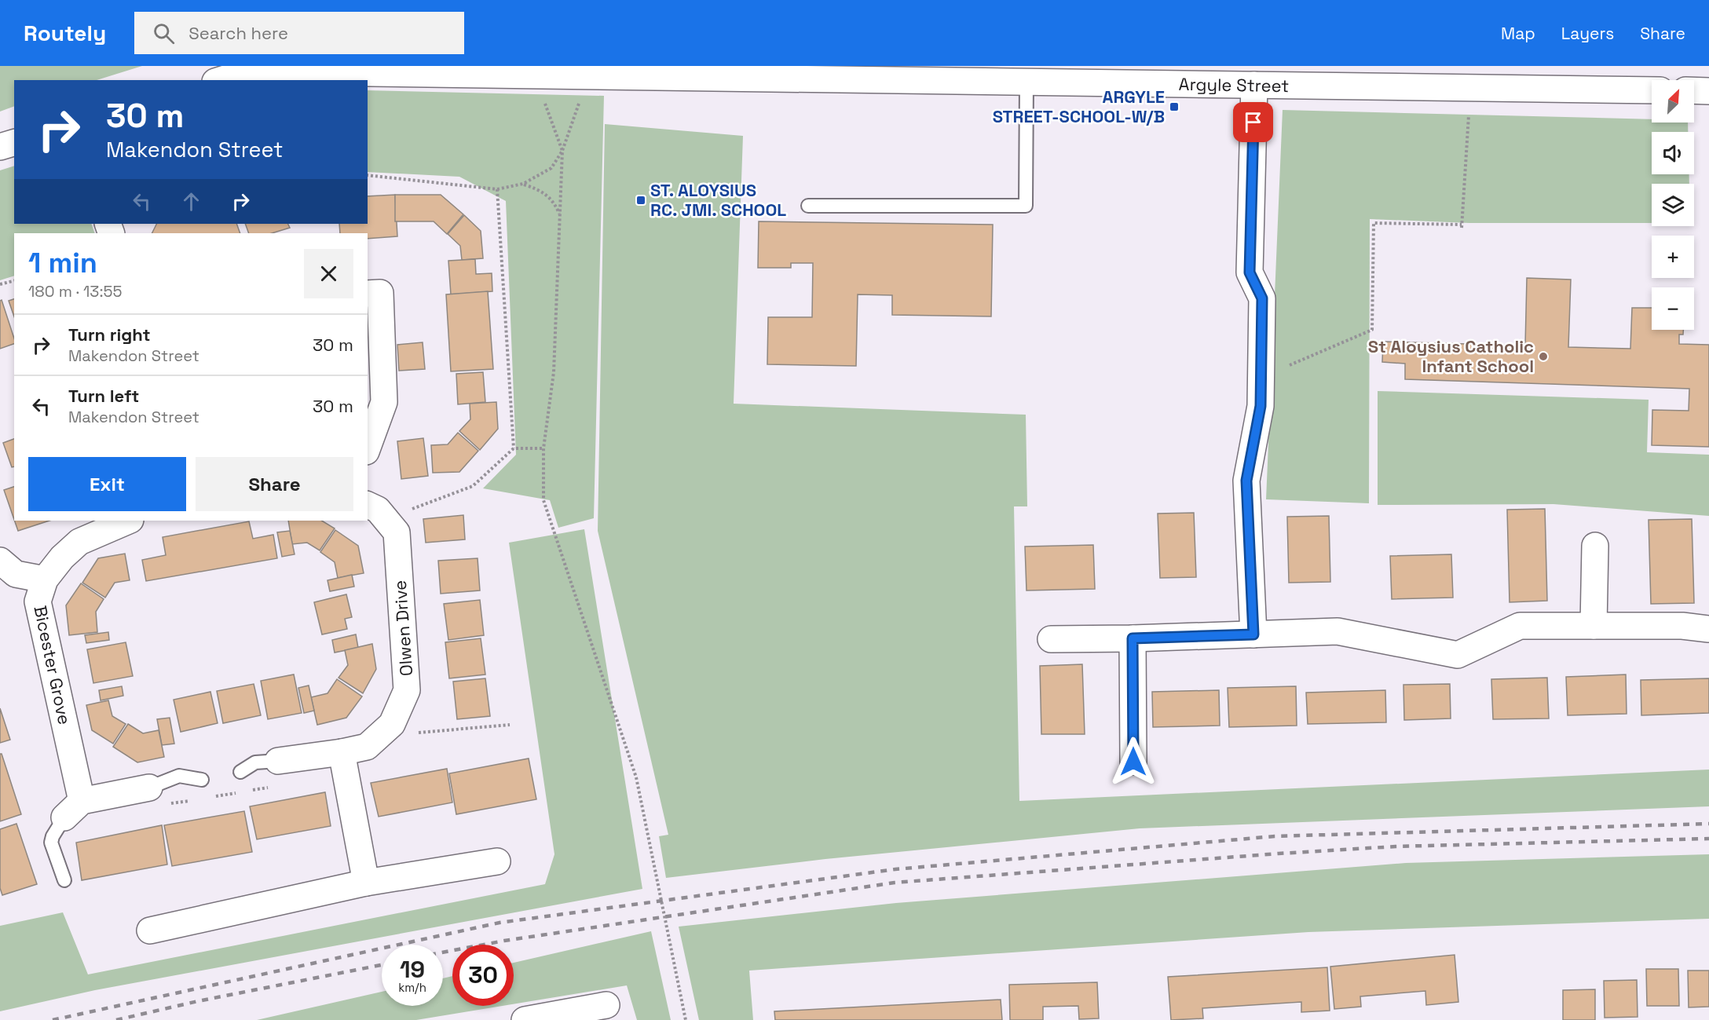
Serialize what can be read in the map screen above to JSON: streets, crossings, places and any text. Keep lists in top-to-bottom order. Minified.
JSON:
{"streets":{"street":["Argyle Street","Olwen Drive","Bicester Grove"]},"places":{"transit":["ARGYLE STREET-SCHOOL-W/B","ST. ALOYSIUS RC. JMI. SCHOOL"],"other":["St Aloysius Catholic Infant School"]},"north":"top right","page":{"header":"Routely","search":"Search here","nav":["Map","Layers","Share"],"map_buttons":["+","−"],"turn":["30 m","Makendon Street"],"heading":["1 min","180 m · 13:55"],"list":[{"name":"Turn right","note":"Makendon Street","value":"30 m"},{"name":"Turn left","note":"Makendon Street","value":"30 m"}],"buttons":["Exit","Share"],"speed":"19 km/h","limit":"30"}}
